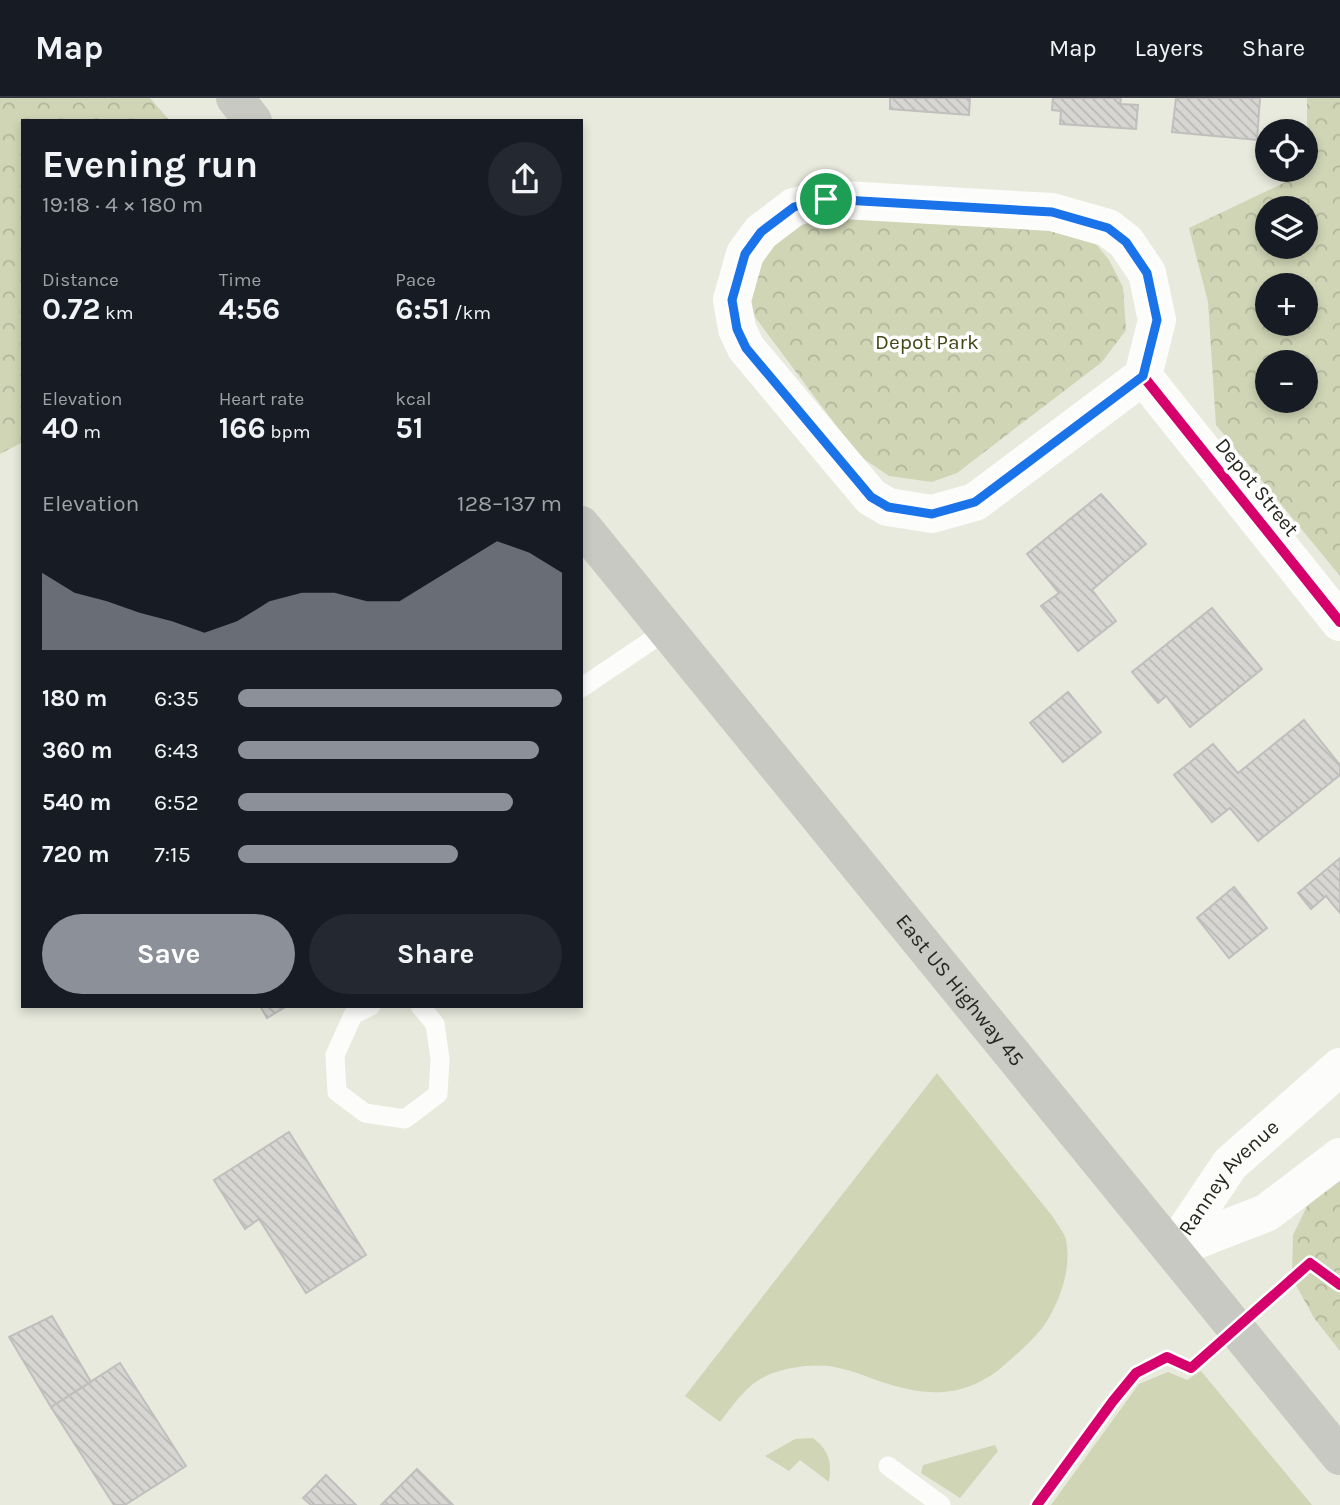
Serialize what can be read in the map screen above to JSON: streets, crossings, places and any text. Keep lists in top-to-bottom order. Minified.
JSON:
{"streets":{"main road":["East US Highway 45"],"street":["Depot Street","Ranney Avenue"]},"crossings":[["East US Highway 45","Ranney Avenue"]],"parks":["Depot Park"],"page":{"header":"Map","nav":["Map","Layers","Share"],"map_buttons":["+","−"],"heading":["Evening run","19:18 · 4 × 180 m"],"stats":[["Distance","0.72 km"],["Time","4:56"],["Pace","6:51 /km"],["Elevation","40 m"],["Heart rate","166 bpm"],["kcal","51"]],"chart":["Elevation","128–137 m"],"list":[{"name":"180 m","note":"6:35"},{"name":"360 m","note":"6:43"},{"name":"540 m","note":"6:52"},{"name":"720 m","note":"7:15"}],"buttons":["Save","Share"]}}
